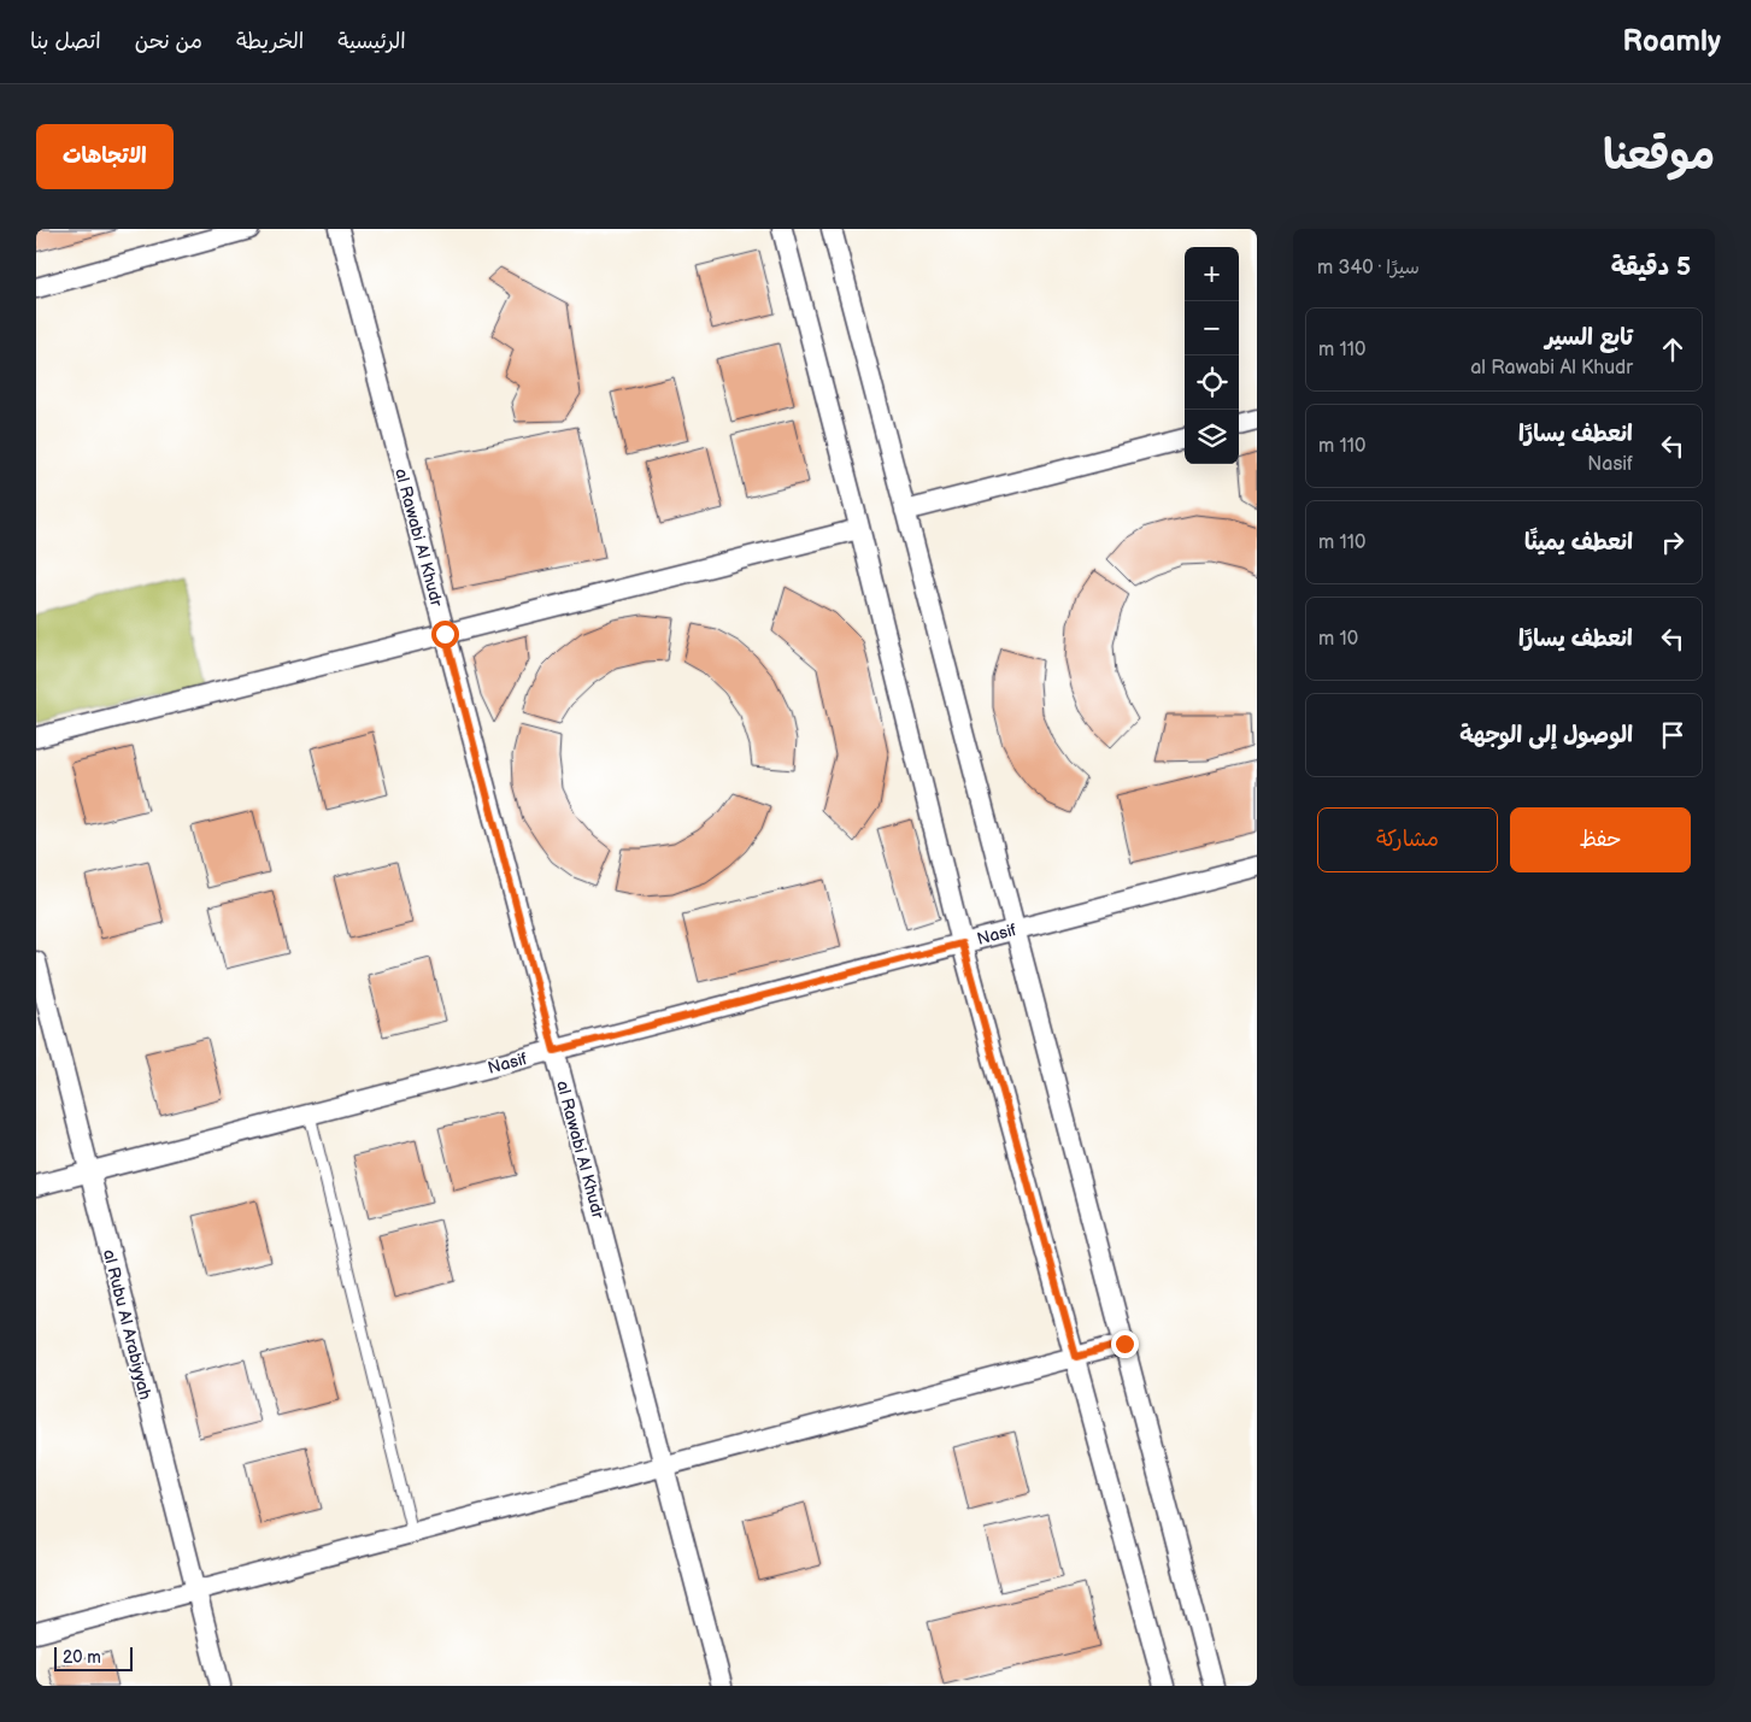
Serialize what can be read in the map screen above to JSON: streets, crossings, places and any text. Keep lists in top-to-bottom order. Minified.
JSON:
{"streets":{"street":["al Rawabi Al Khudr","Nasif","al Rubu Al Arabiyyah"]},"crossings":[["al Rawabi Al Khudr","Nasif"],["Nasif","al Rubu Al Arabiyyah"]],"scale_bar":"20 m","page":{"header":"Roamly","nav":["الرئيسية","الخريطة","من نحن","اتصل بنا"],"title":"موقعنا","buttons":["الاتجاهات",["حفظ","مشاركة"]],"heading":["5 دقيقة","سيرًا · 340 m"],"map_buttons":["+","−"],"list":[["تابع السير","al Rawabi Al Khudr","110 m"],["انعطف يسارًا","Nasif","110 m"],["انعطف يمينًا","110 m"],["انعطف يسارًا","10 m"],"الوصول إلى الوجهة"],"scale":"20 m"}}
